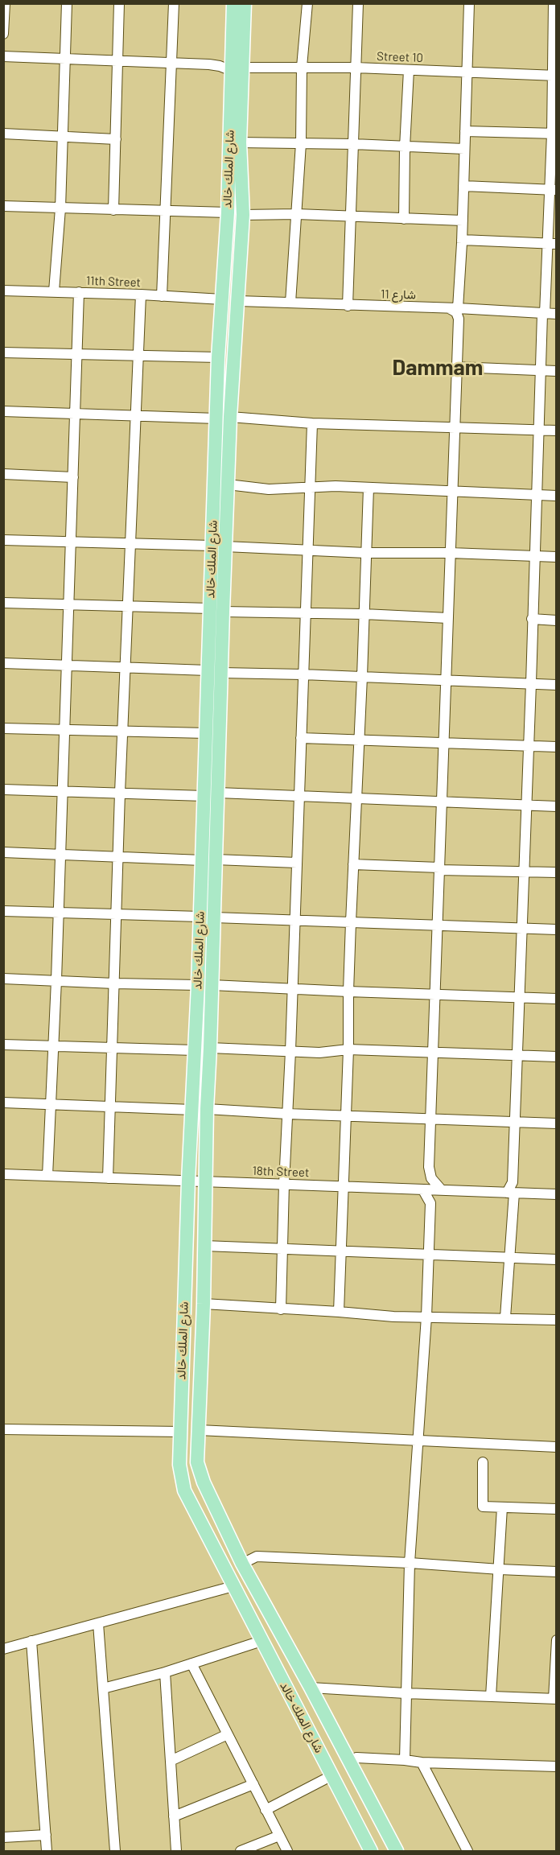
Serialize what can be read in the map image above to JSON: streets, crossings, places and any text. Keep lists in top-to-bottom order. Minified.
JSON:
{"streets":{"main road":["شارع الملك خالد"],"street":["Street 10","11th Street","شارع 11","18th Street"]},"crossings":[["Street 10","شارع الملك خالد"],["شارع الملك خالد","11th Street"],["شارع الملك خالد","شارع 11"],["شارع الملك خالد","18th Street"]],"districts":["Dammam"]}
